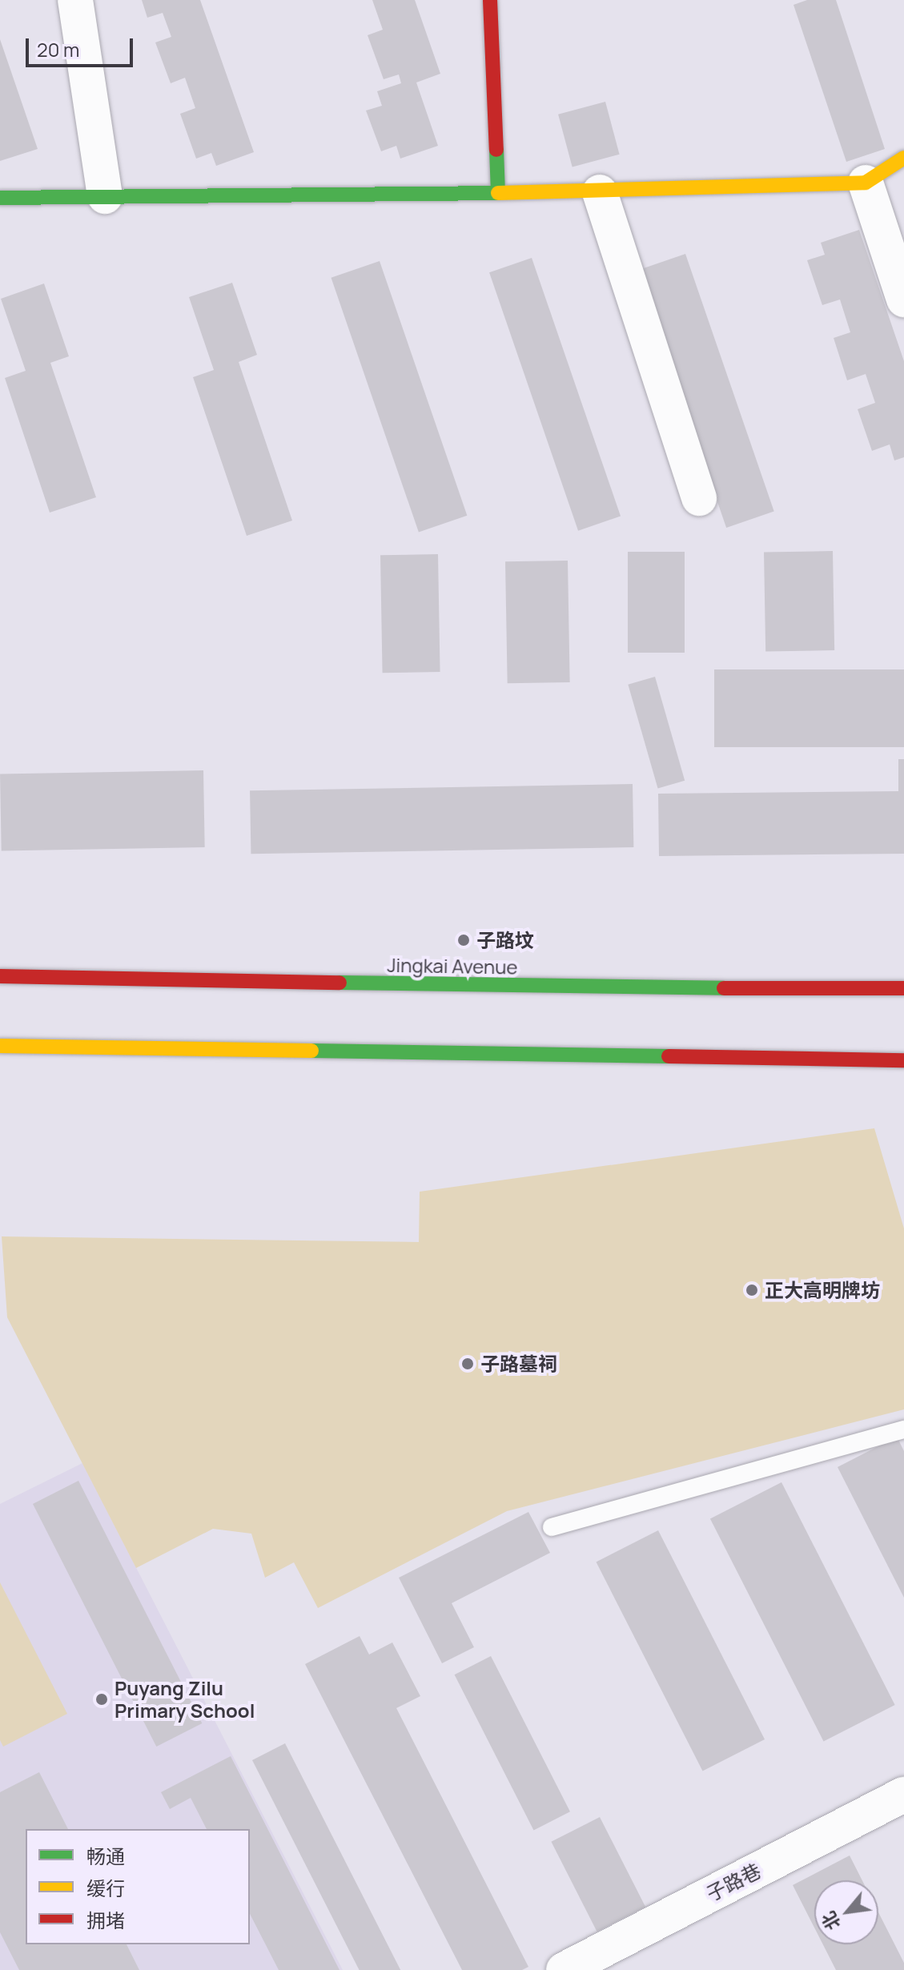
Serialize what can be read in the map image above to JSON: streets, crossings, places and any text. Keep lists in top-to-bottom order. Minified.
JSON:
{"streets":{"main road":["Jingkai Avenue"],"street":["子路巷"]},"places":["子路坟","正大高明牌坊","子路墓祠","Puyang Zilu Primary School"],"legend":["畅通","缓行","拥堵"],"scale_bar":"20 m","north":"bottom left"}
